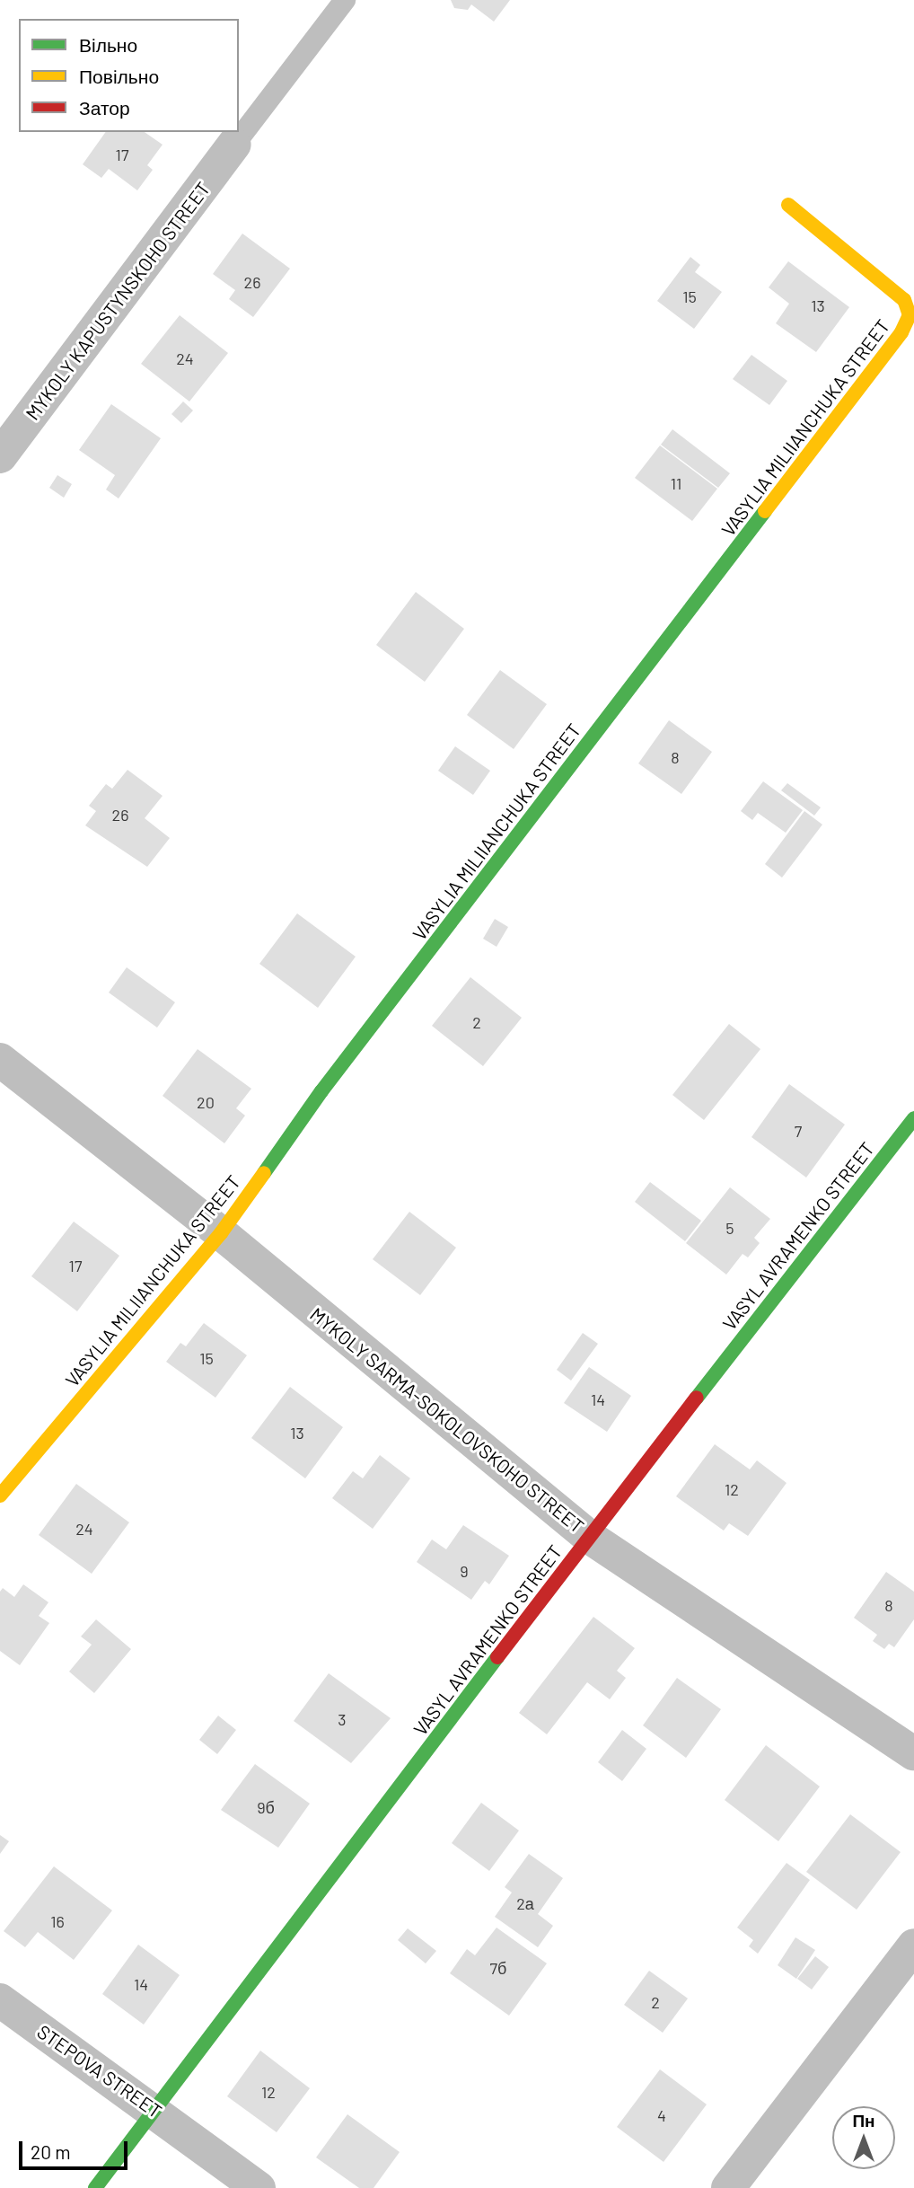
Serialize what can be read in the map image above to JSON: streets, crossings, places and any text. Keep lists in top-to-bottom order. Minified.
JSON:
{"streets":{"street":["MYKOLY KAPUSTYNSKOHO STREET","VASYLIA MILIIANCHUKA STREET","VASYL AVRAMENKO STREET","MYKOLY SARMA-SOKOLOVSKOHO STREET","STEPOVA STREET"]},"crossings":[["VASYLIA MILIIANCHUKA STREET","MYKOLY SARMA-SOKOLOVSKOHO STREET"],["VASYL AVRAMENKO STREET","MYKOLY SARMA-SOKOLOVSKOHO STREET"],["VASYL AVRAMENKO STREET","STEPOVA STREET"]],"house_numbers":["17","26","15","13","24","11","8","26","2","20","7","5","17","15","14","13","12","24","9","8","3","9б","2а","16","7б","14","2","12","4"],"legend":["Вільно","Повільно","Затор"],"scale_bar":"20 m","north":"top"}
